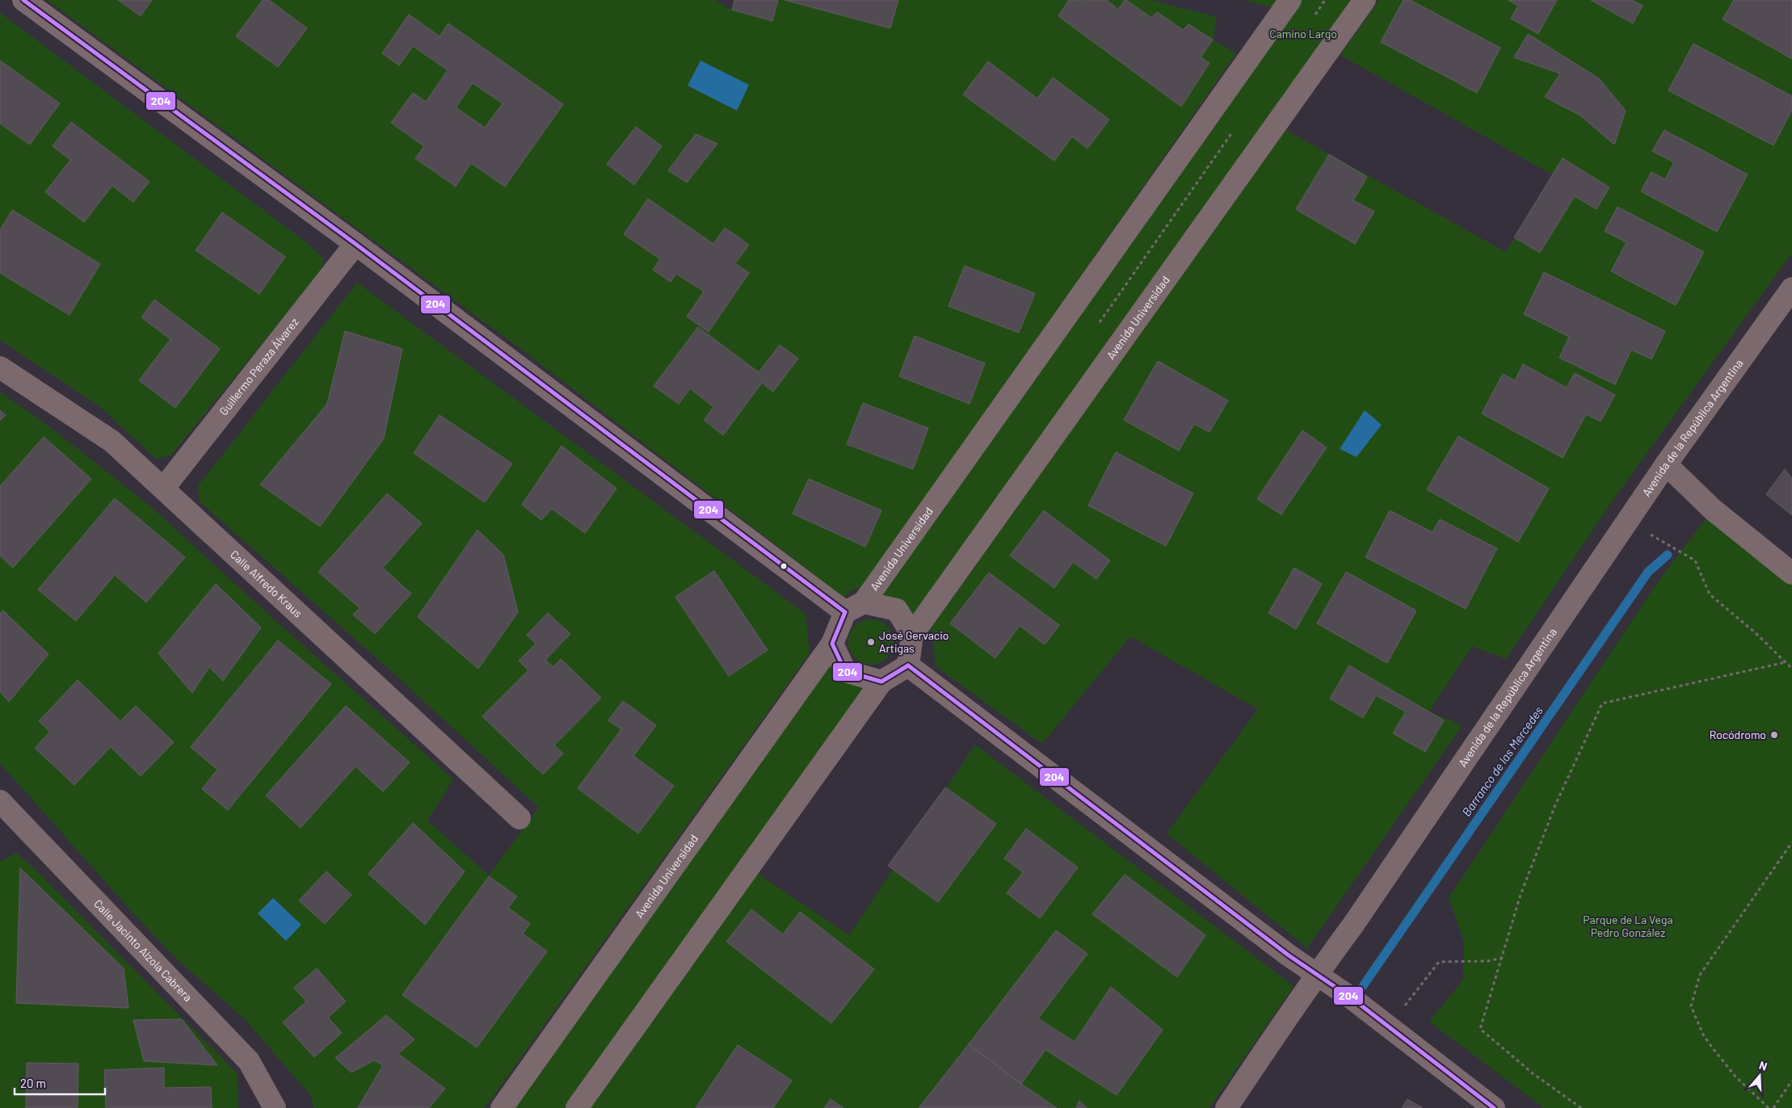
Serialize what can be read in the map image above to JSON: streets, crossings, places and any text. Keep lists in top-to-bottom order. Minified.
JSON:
{"streets":{"street":["Avenida Universidad","Guillermo Peraza Álvarez","Avenida de la República Argentina","Calle Alfredo Kraus","Calle Jacinto Alzola Cabrera"]},"crossings":[["Guillermo Peraza Álvarez","Calle Alfredo Kraus"]],"water":["Barranco de las Mercedes"],"parks":["Camino Largo","Parque de La Vega Pedro González"],"places":["José Gervacio Artigas","Rocódromo"],"lines":["transit line 204"],"scale_bar":"20 m","north":"top"}
